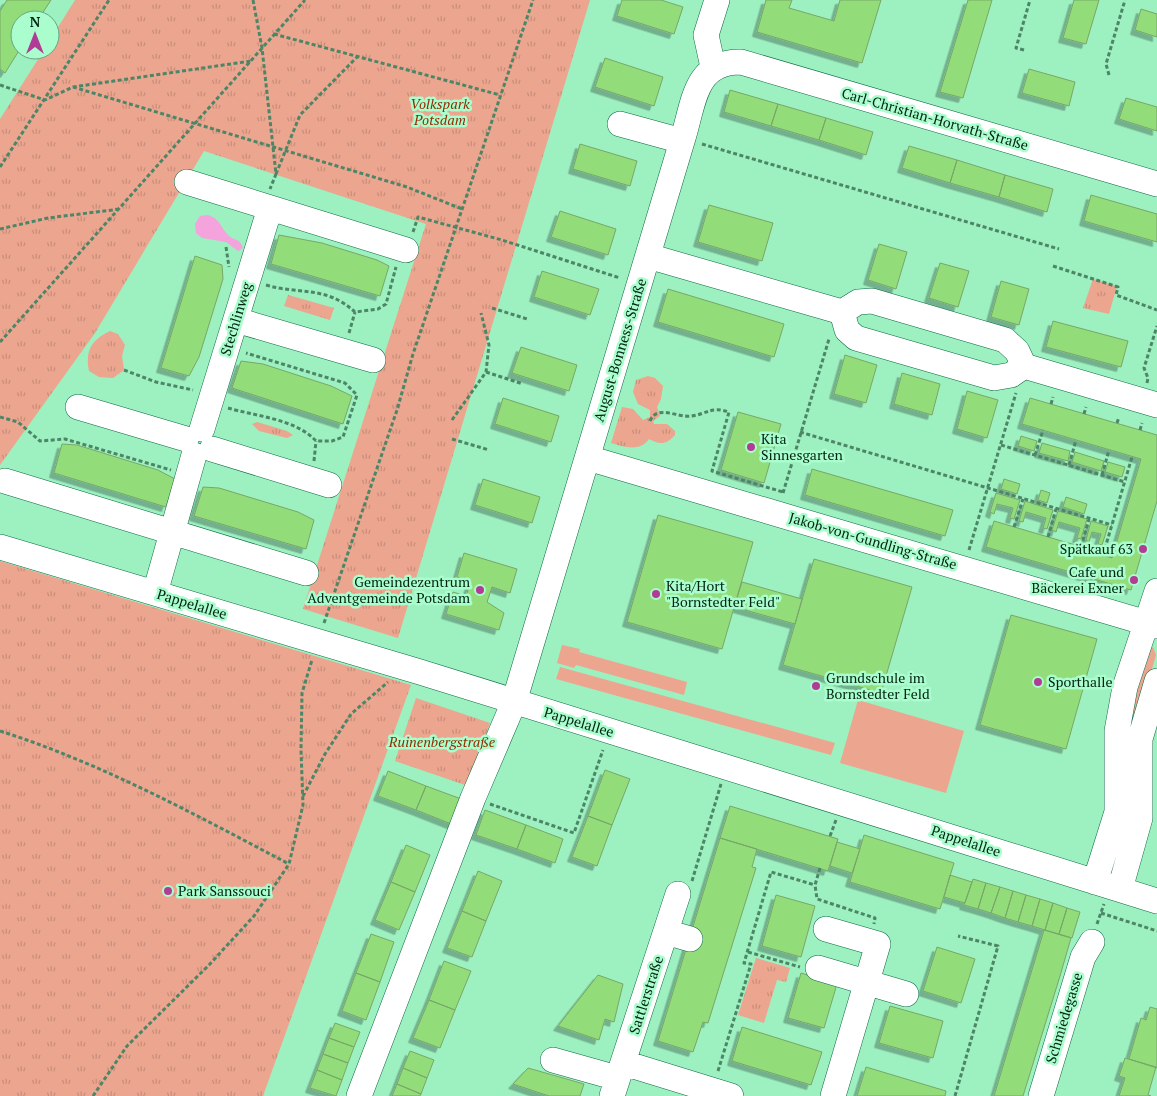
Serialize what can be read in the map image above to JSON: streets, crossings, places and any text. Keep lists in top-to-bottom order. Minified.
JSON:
{"streets":{"street":["Carl-Christian-Horvath-Straße","Stechlinweg","August-Bonness-Straße","Jakob-von-Gundling-Straße","Pappelallee","Sattlerstraße","Schmiedegasse"]},"crossings":[["Carl-Christian-Horvath-Straße","August-Bonness-Straße"],["Stechlinweg","Pappelallee"],["August-Bonness-Straße","Jakob-von-Gundling-Straße"],["August-Bonness-Straße","Pappelallee"]],"parks":["Volkspark Potsdam","Ruinenbergstraße"],"places":["Kita Sinnesgarten","Spätkauf 63","Cafe und Bäckerei Exner","Gemeindezentrum Adventgemeinde Potsdam","Kita/Hort \"Bornstedter Feld\"","Sporthalle","Grundschule im Bornstedter Feld","Park Sanssouci"],"north":"top"}
